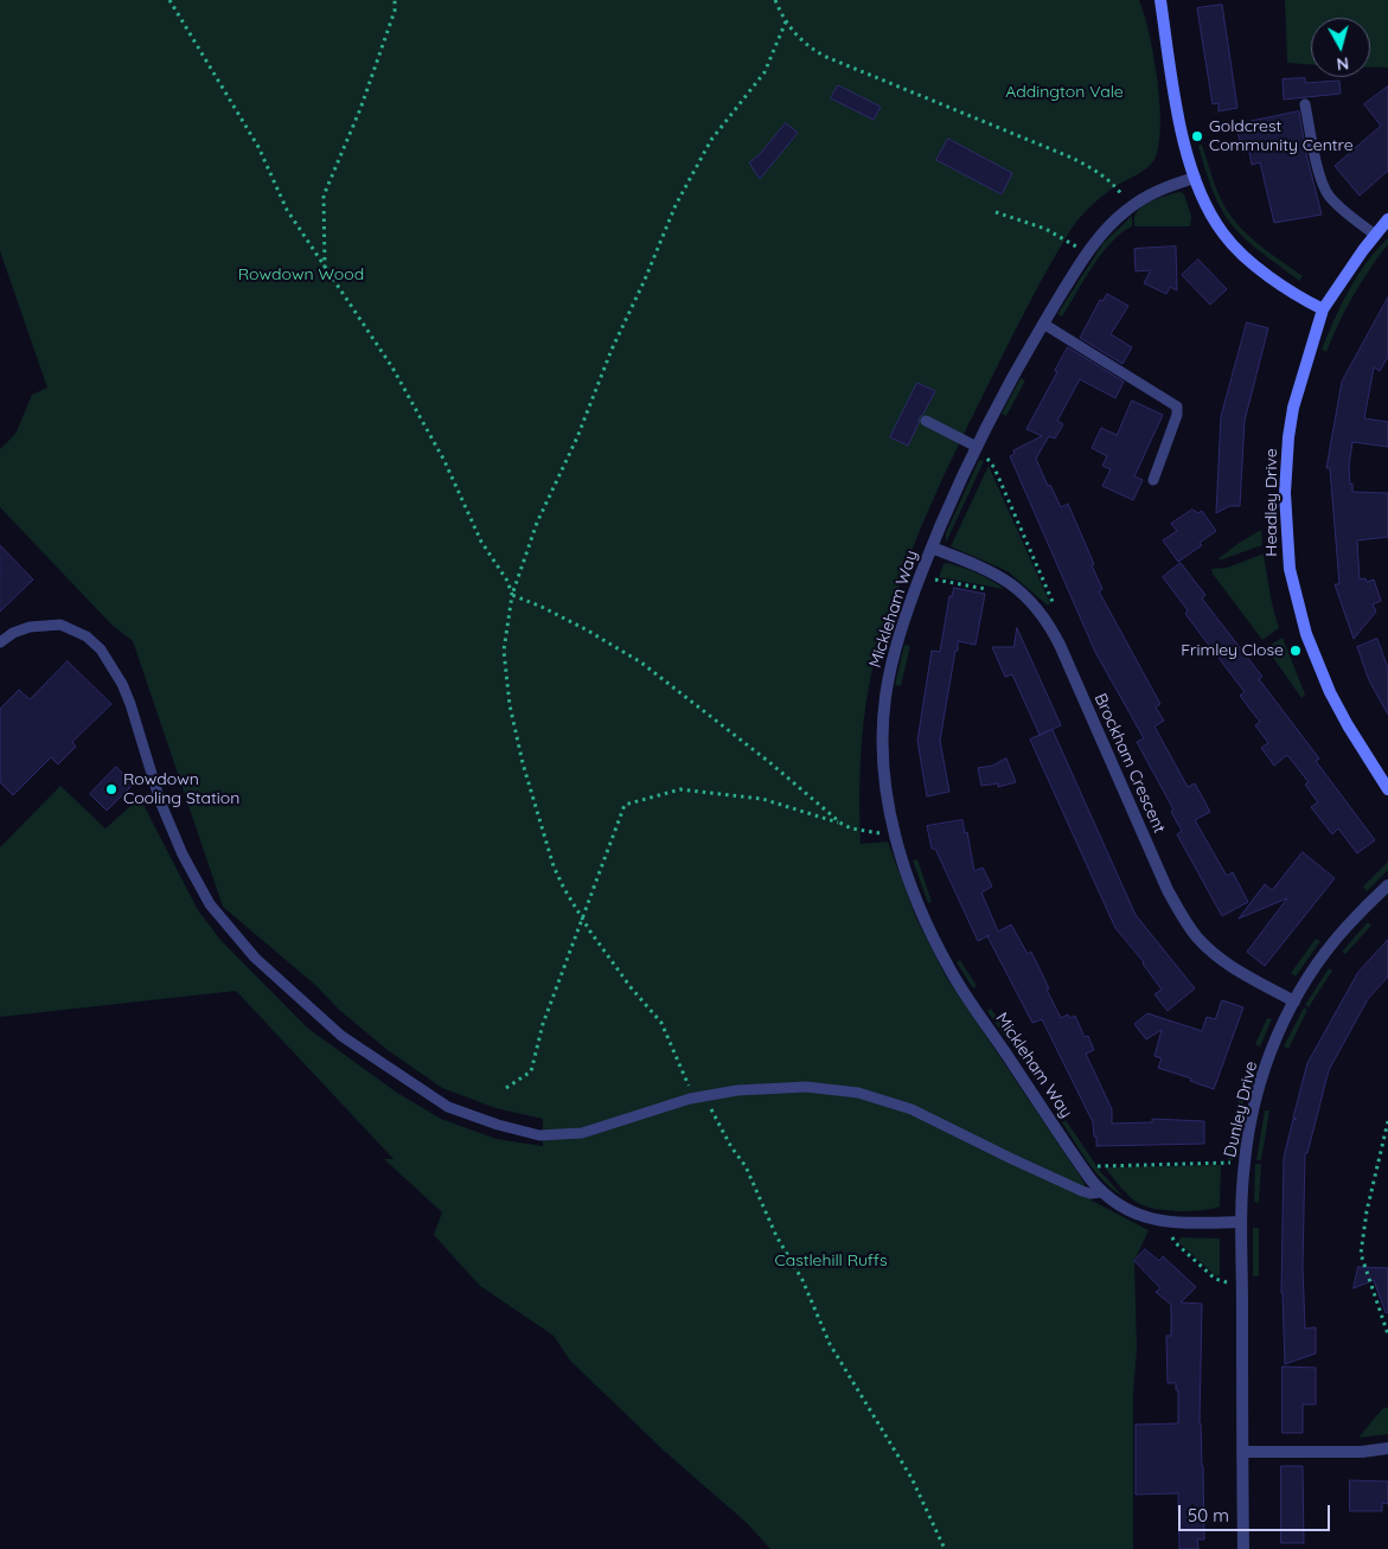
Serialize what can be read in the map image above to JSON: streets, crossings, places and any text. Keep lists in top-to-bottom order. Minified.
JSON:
{"streets":{"street":["Headley Drive","Mickleham Way","Brockham Crescent","Dunley Drive"]},"crossings":[["Mickleham Way","Brockham Crescent"],["Mickleham Way","Dunley Drive"],["Brockham Crescent","Dunley Drive"]],"parks":["Addington Vale","Rowdown Wood","Castlehill Ruffs"],"places":["Goldcrest Community Centre","Frimley Close","Rowdown Cooling Station"],"scale_bar":"50 m","north":"bottom"}
